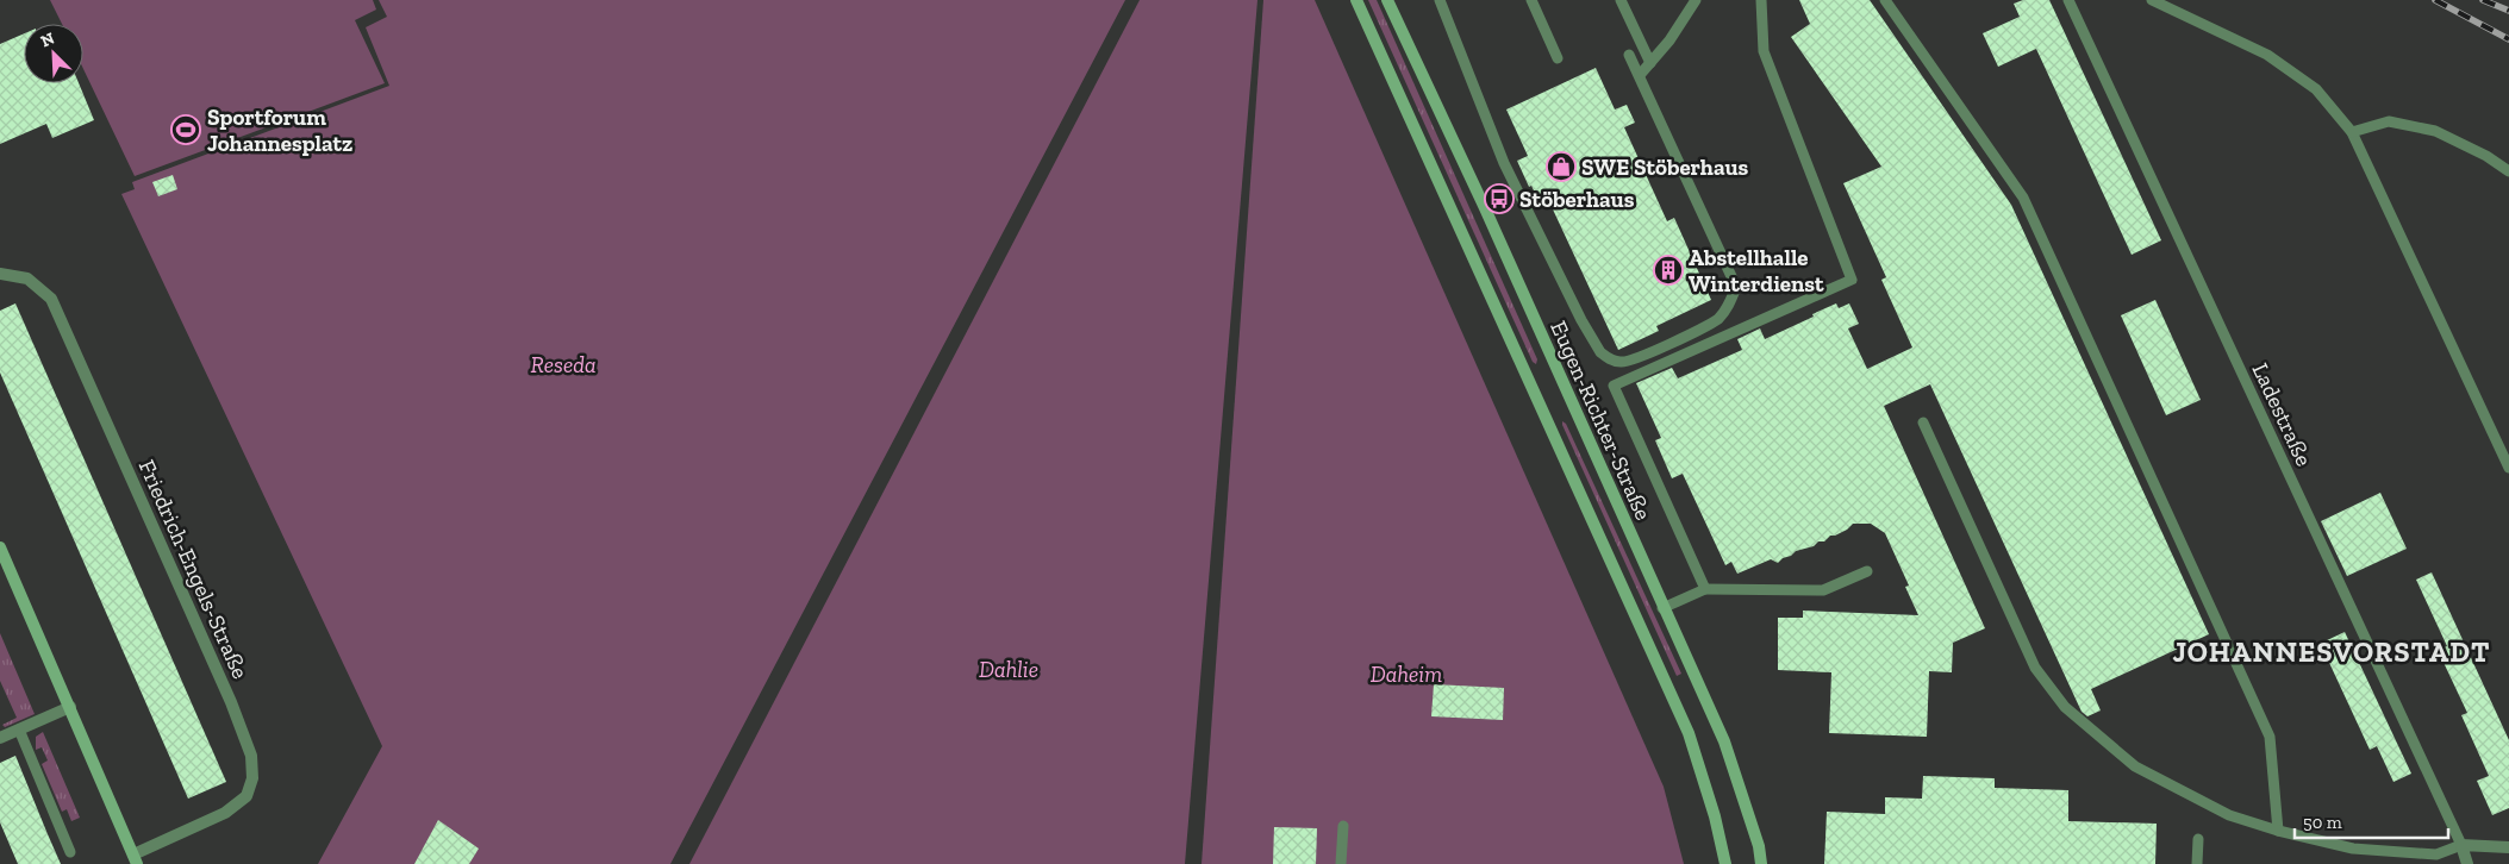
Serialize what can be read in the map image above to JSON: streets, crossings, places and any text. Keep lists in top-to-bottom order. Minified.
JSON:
{"streets":{"main road":["Eugen-Richter-Straße","Friedrich-Engels-Straße"],"lane":["Ladestraße"]},"districts":["JOHANNESVORSTADT"],"parks":["Reseda","Dahlie","Daheim"],"places":{"sports":["Sportforum Johannesplatz"],"shop":["SWE Stöberhaus"],"bus stop":["Stöberhaus"],"building":["Abstellhalle Winterdienst"]},"scale_bar":"50 m","north":"top left"}
